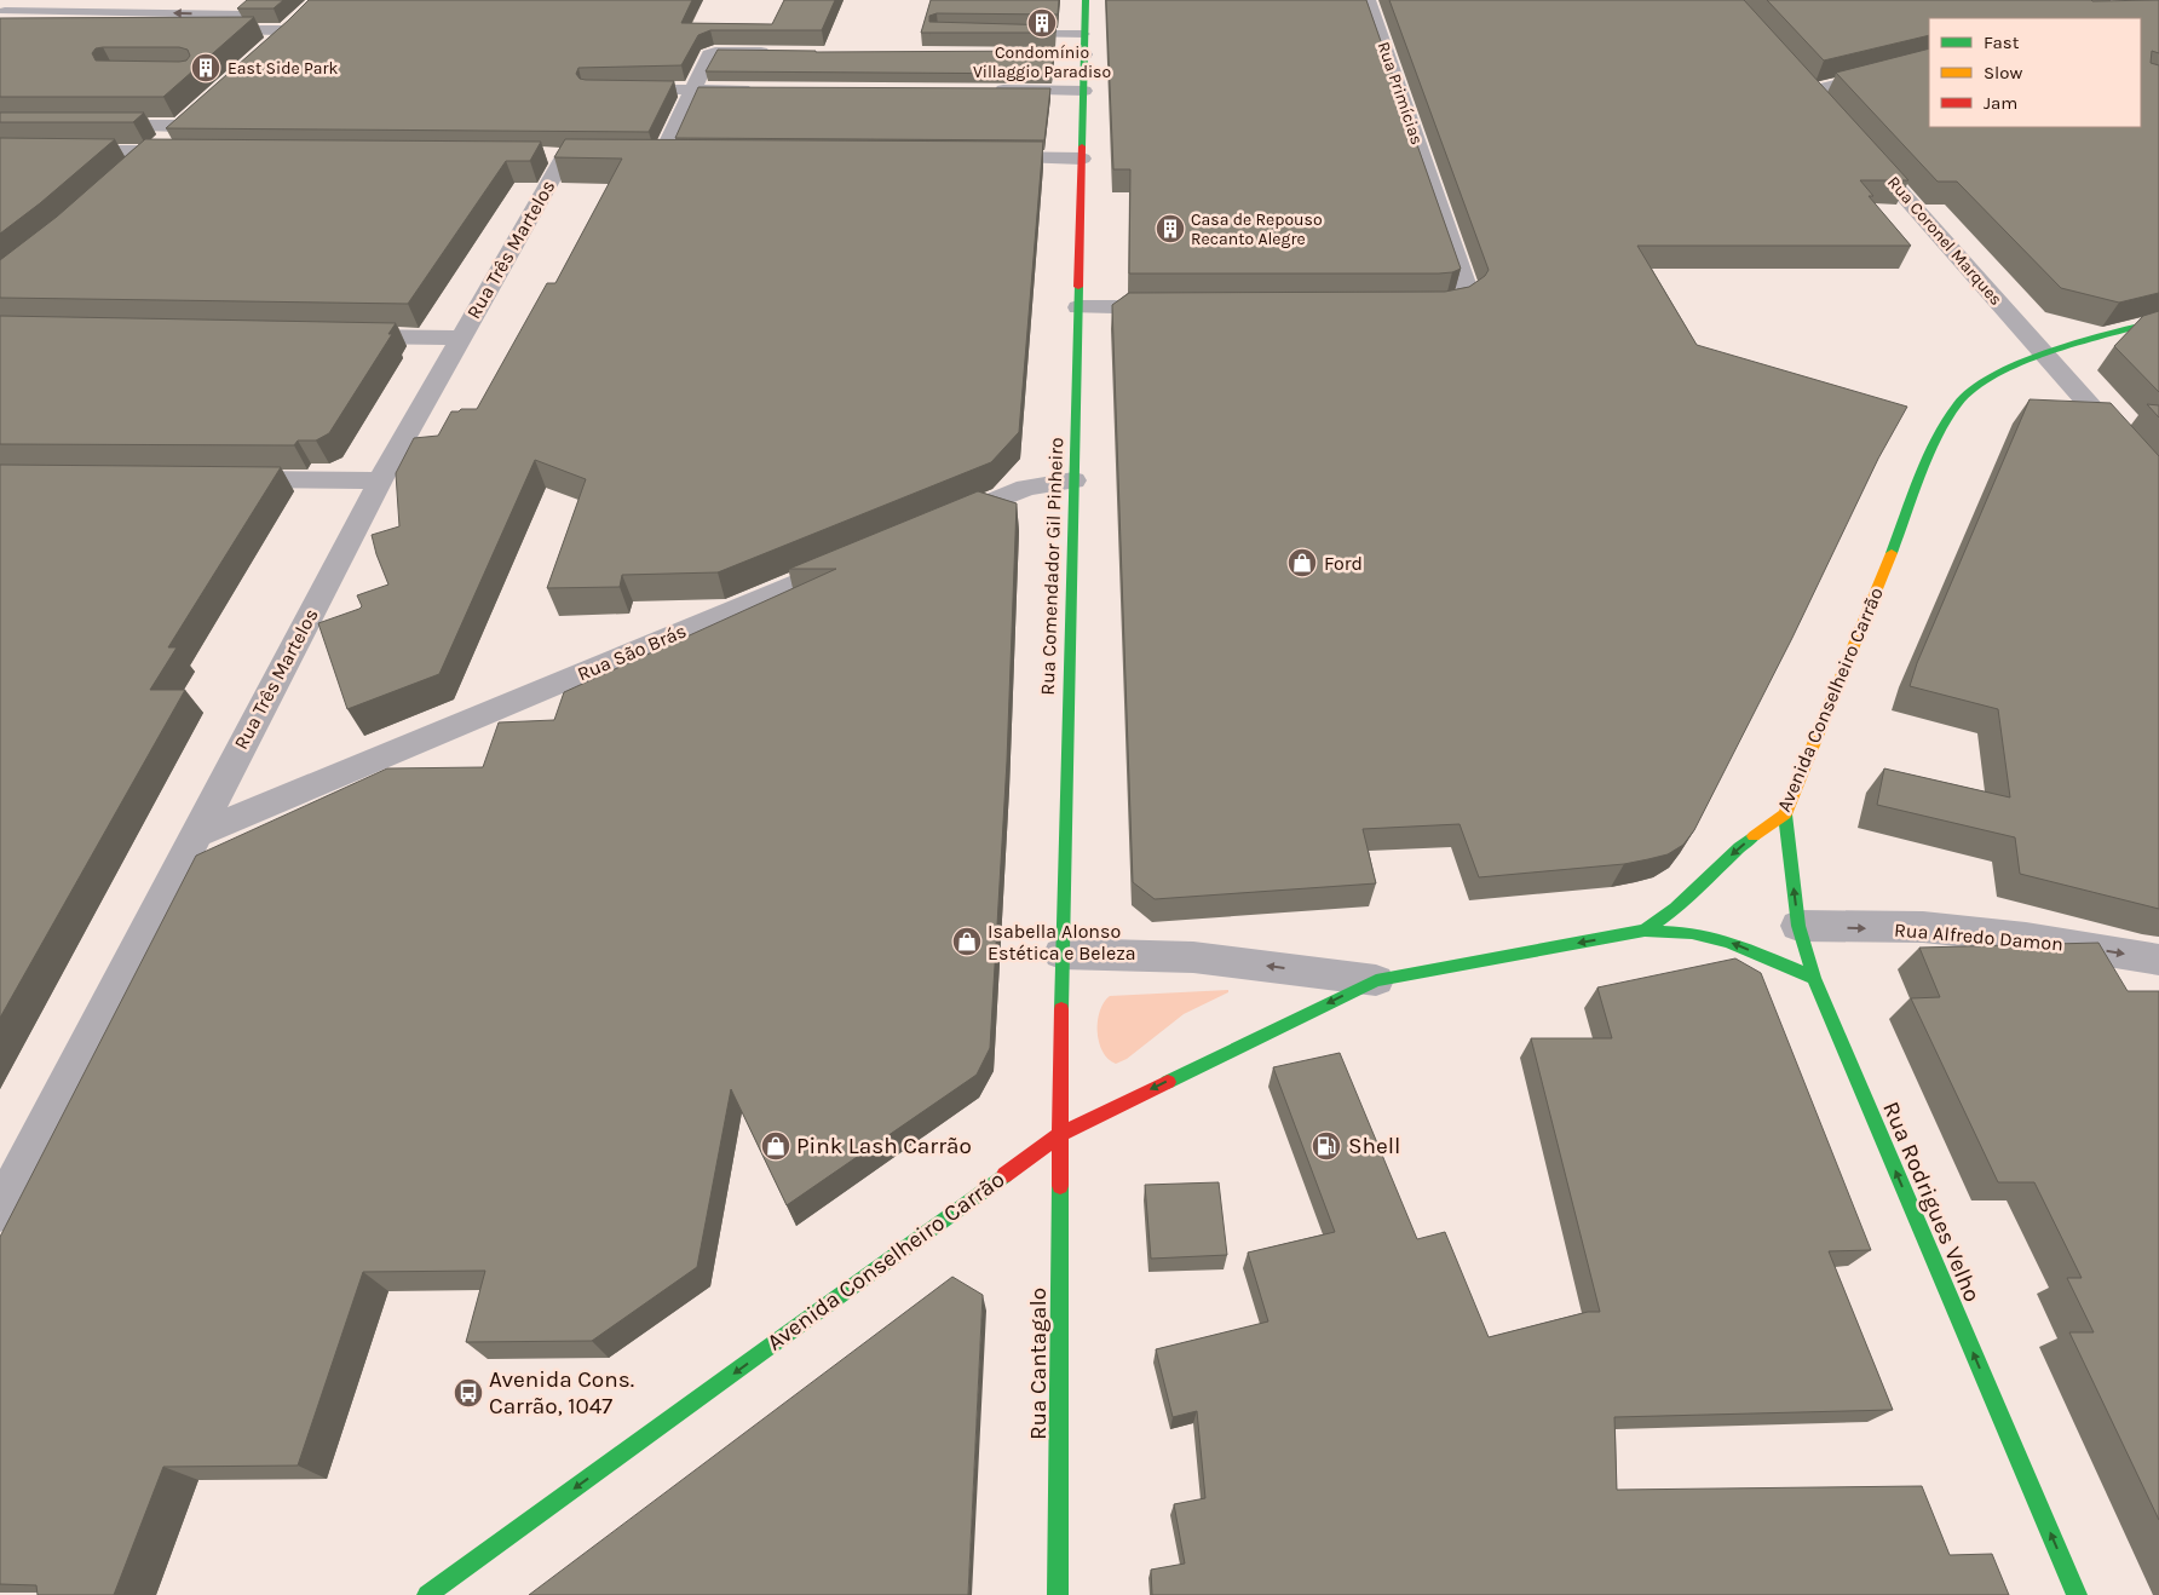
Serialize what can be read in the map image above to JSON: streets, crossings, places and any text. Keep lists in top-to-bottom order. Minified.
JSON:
{"streets":{"main road":["Rua Comendador Gil Pinheiro","Avenida Conselheiro Carrão","Rua Rodrigues Velho","Rua Cantagalo"],"street":["Rua Primícias","Rua Coronel Marques","Rua Três Martelos","Rua São Brás","Rua Alfredo Damon"]},"crossings":[["Rua Coronel Marques","Avenida Conselheiro Carrão"],["Rua Três Martelos","Rua São Brás"],["Rua Comendador Gil Pinheiro","Avenida Conselheiro Carrão"],["Rua Comendador Gil Pinheiro","Rua Cantagalo"],["Avenida Conselheiro Carrão","Rua Rodrigues Velho"],["Avenida Conselheiro Carrão","Rua Cantagalo"],["Rua Alfredo Damon","Rua Rodrigues Velho"]],"one_way":["Avenida Conselheiro Carrão","Rua Alfredo Damon","Rua Rodrigues Velho"],"places":{"building":["Condomínio Villaggio Paradiso","East Side Park","Casa de Repouso Recanto Alegre"],"shop":["Ford","Isabella Alonso Estética e Beleza","Pink Lash Carrão"],"fuel station":["Shell"],"bus stop":["Avenida Cons. Carrão, 1047"]},"legend":["Fast","Slow","Jam"]}
